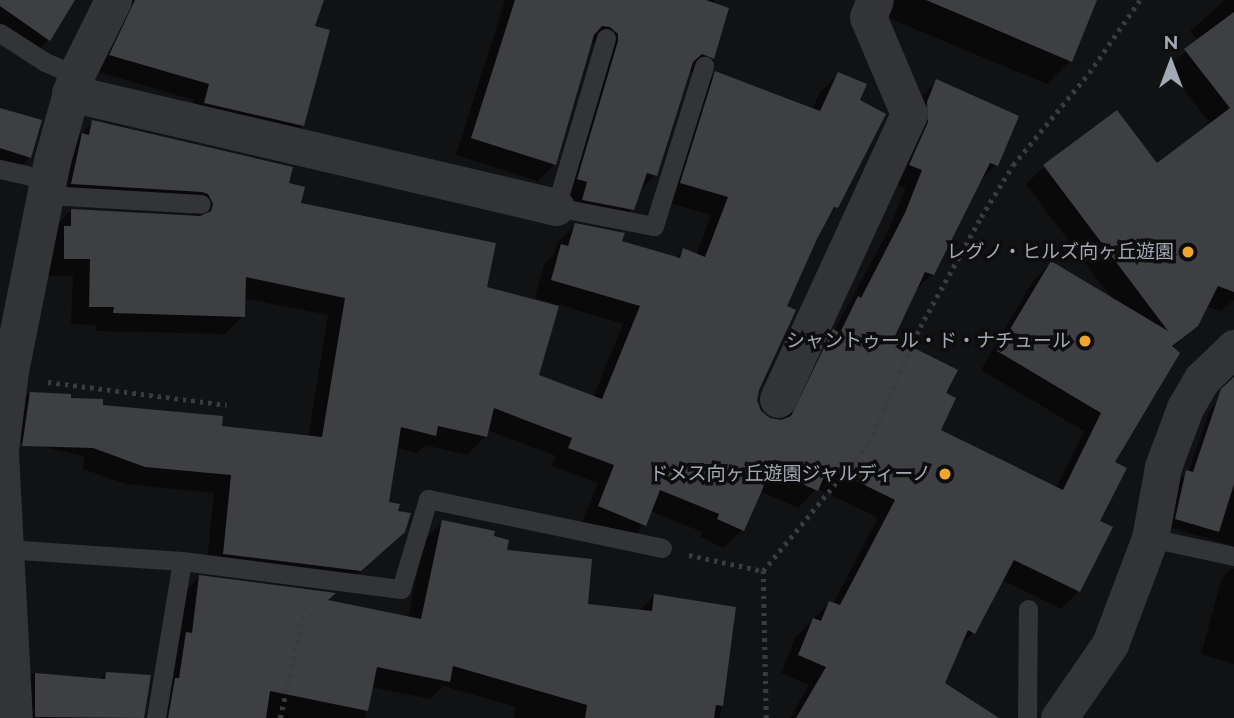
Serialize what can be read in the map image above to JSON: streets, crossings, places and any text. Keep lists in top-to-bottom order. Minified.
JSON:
{"places":["レグノ・ヒルズ向ヶ丘遊園","シャントゥール・ド・ナチュール","ドメス向ヶ丘遊園ジャルディーノ"],"north":"top"}
